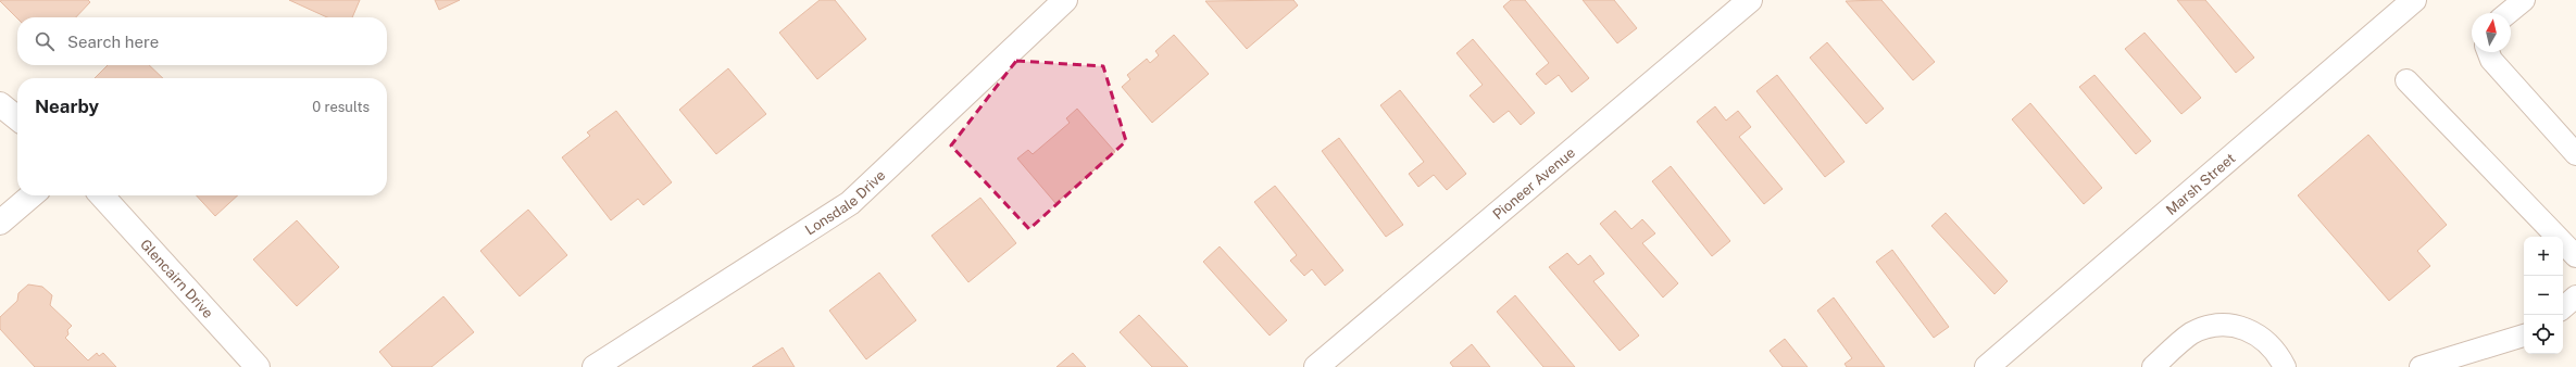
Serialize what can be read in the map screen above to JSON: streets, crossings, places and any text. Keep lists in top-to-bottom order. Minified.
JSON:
{"streets":{"street":["Pioneer Avenue","Marsh Street","Lonsdale Drive","Glencairn Drive"]},"north":"top","page":{"search":"Search here","heading":["Nearby","0 results"],"map_buttons":["+","−"]}}
